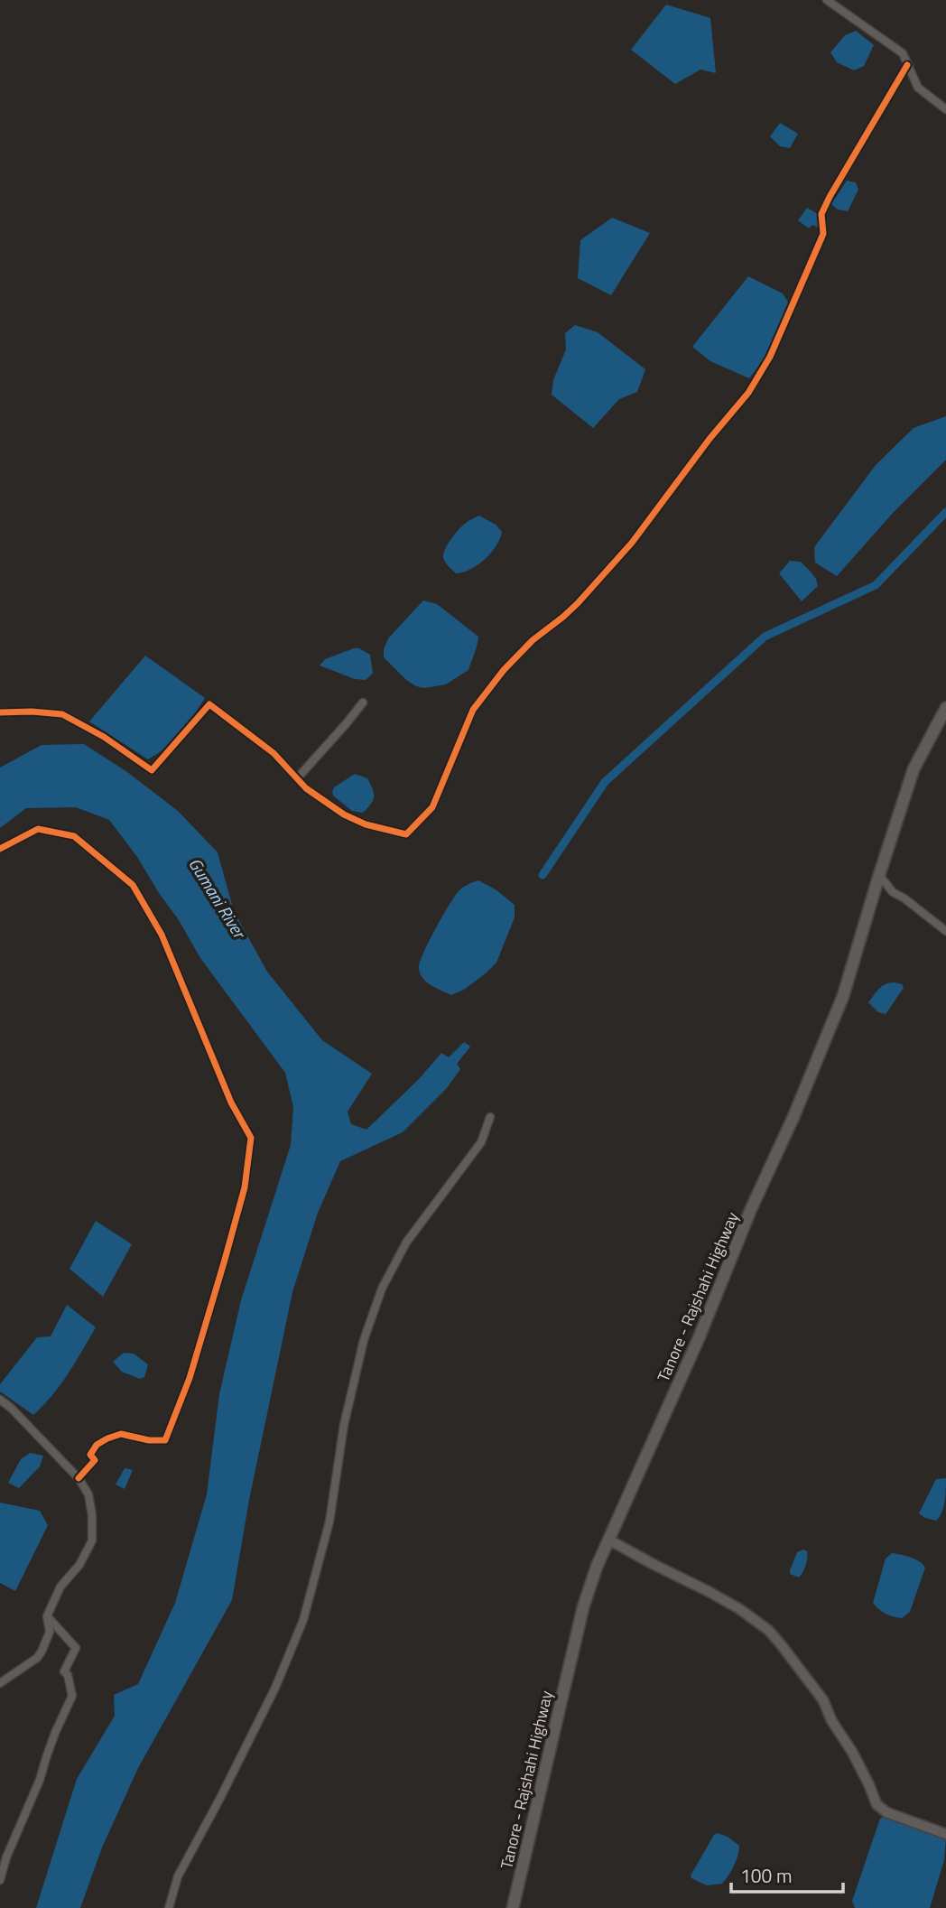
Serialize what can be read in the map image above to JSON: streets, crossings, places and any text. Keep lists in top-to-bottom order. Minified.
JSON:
{"streets":{"main road":["Tanore - Rajshahi Highway"]},"water":["Gumani River"],"scale_bar":"100 m"}
